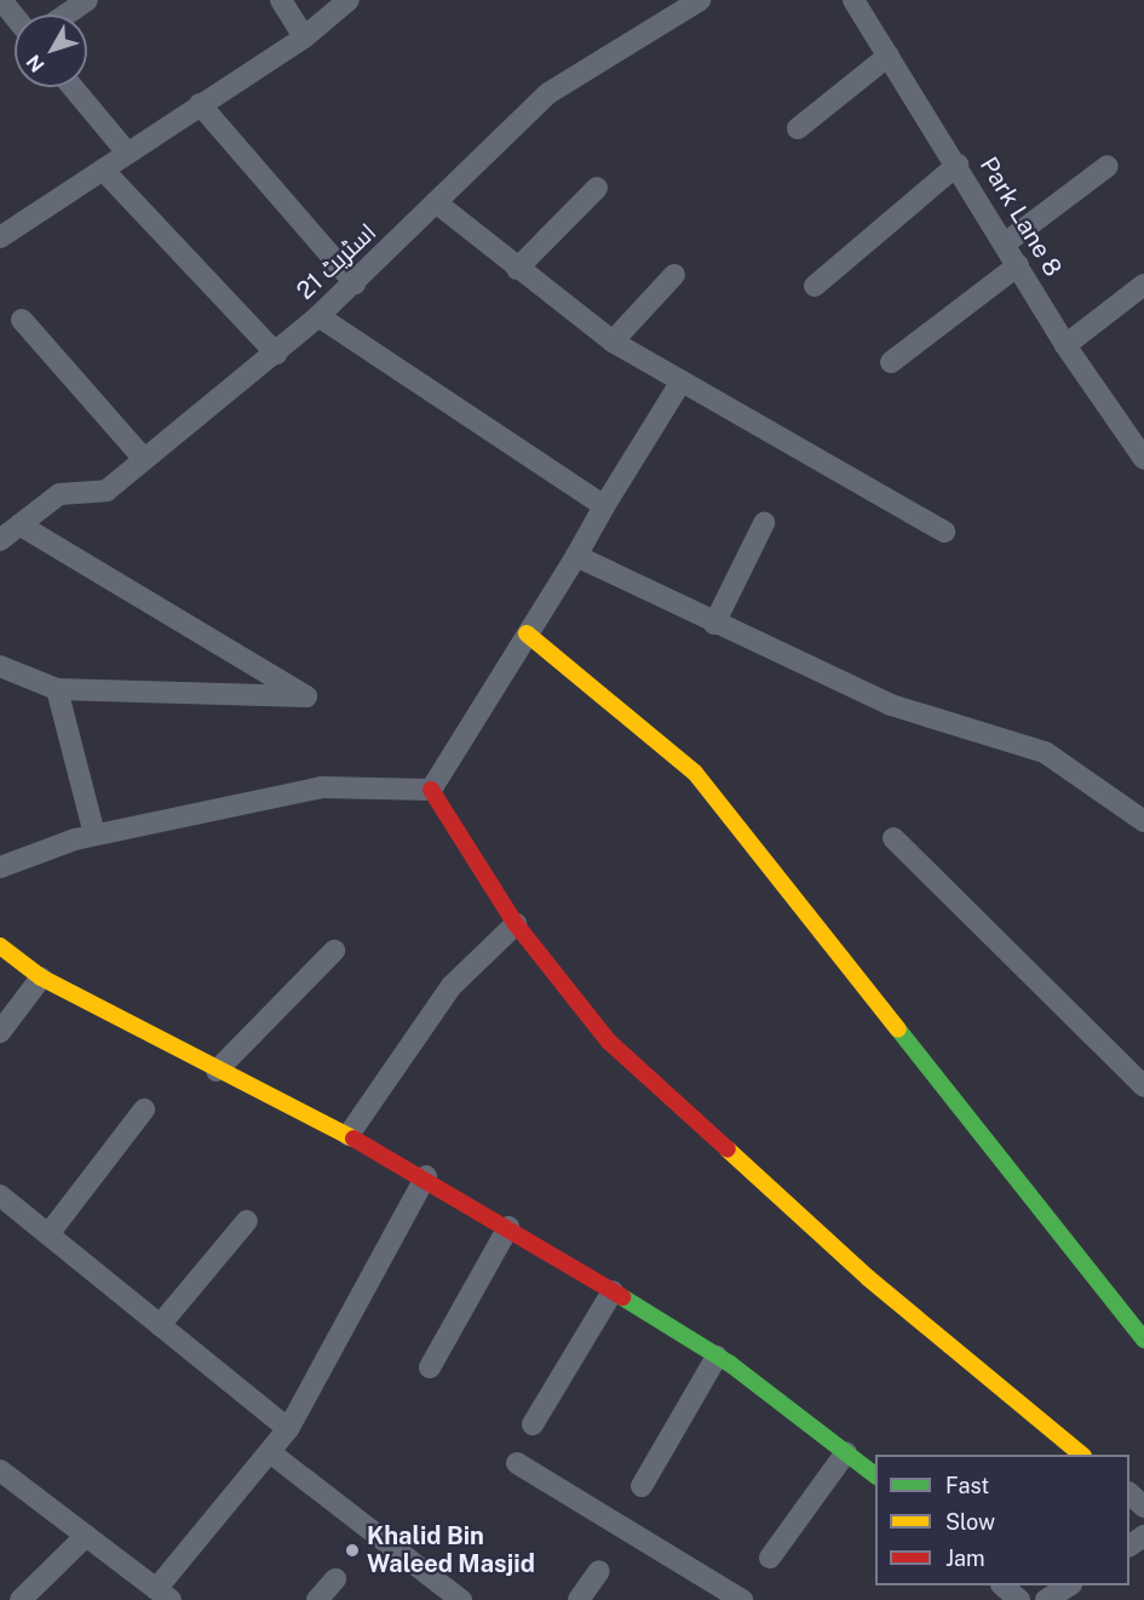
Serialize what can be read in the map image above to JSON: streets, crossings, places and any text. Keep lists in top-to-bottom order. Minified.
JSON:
{"streets":{"street":["Park Lane 8","اسٹریٹ 21"]},"places":["Khalid Bin Waleed Masjid"],"legend":["Fast","Slow","Jam"],"north":"bottom left"}
